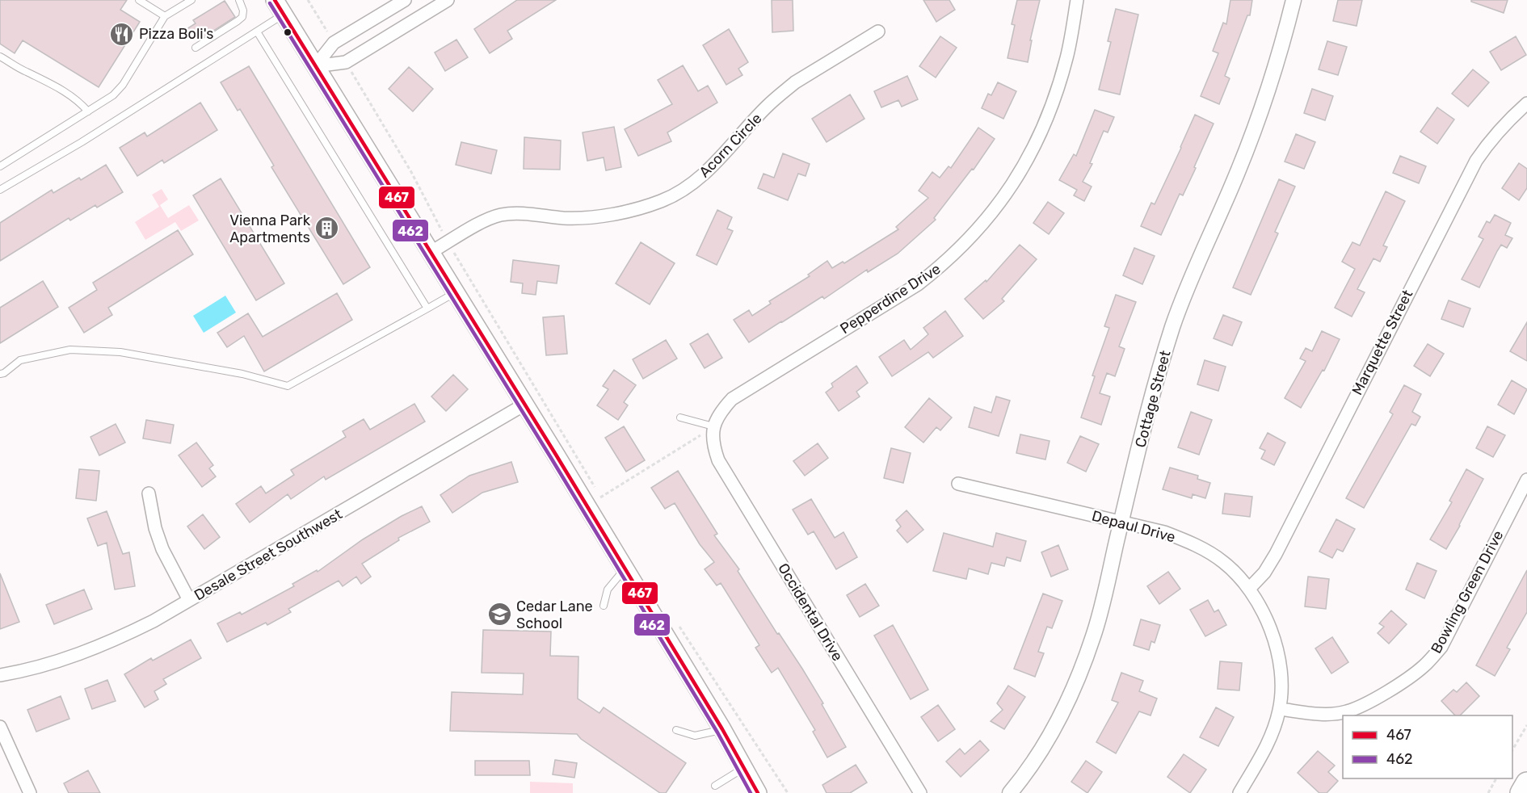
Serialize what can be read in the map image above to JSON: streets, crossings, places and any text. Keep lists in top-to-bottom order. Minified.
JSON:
{"streets":{"street":["Acorn Circle","Pepperdine Drive","Marquette Street","Cottage Street","Depaul Drive","Desale Street Southwest","Bowling Green Drive","Occidental Drive"]},"crossings":[["Pepperdine Drive","Occidental Drive"],["Marquette Street","Depaul Drive"],["Cottage Street","Depaul Drive"],["Depaul Drive","Bowling Green Drive"]],"places":{"restaurant":["Pizza Boli's"],"building":["Vienna Park Apartments"],"school or university":["Cedar Lane School"]},"lines":["transit line 467","transit line 462"],"legend":["467","462"]}
